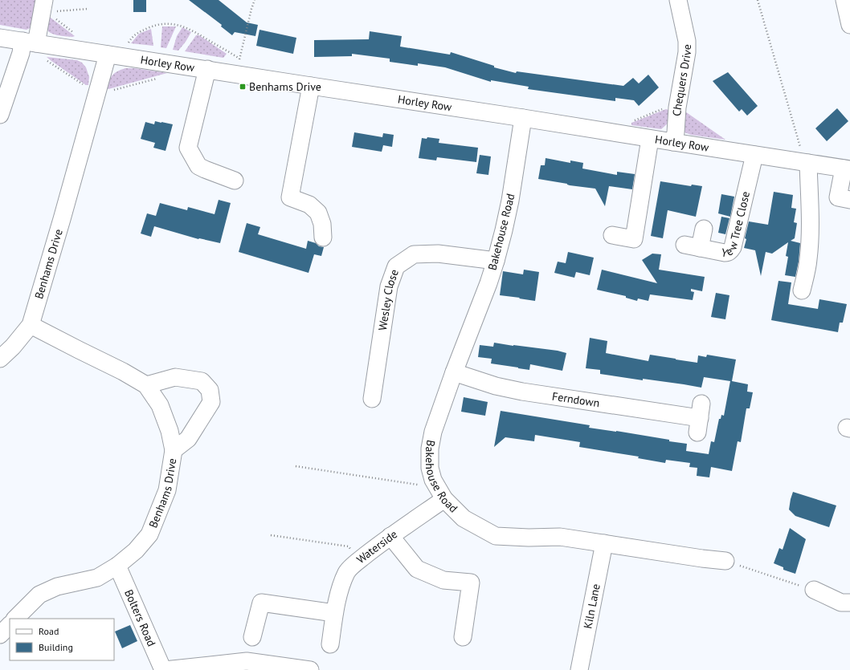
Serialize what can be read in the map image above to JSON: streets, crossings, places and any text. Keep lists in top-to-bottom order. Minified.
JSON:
{"streets":{"street":["Horley Row","Chequers Drive","Yew Tree Close","Bakehouse Road","Benhams Drive","Wesley Close","Ferndown","Waterside","Kiln Lane","Bolters Road"]},"crossings":[["Horley Row","Chequers Drive"],["Horley Row","Yew Tree Close"],["Horley Row","Bakehouse Road"],["Horley Row","Benhams Drive"],["Bakehouse Road","Wesley Close"],["Bakehouse Road","Ferndown"],["Bakehouse Road","Waterside"],["Bakehouse Road","Kiln Lane"],["Benhams Drive","Bolters Road"]],"places":{"transit":["Benhams Drive"]},"legend":["Road","Building"]}
